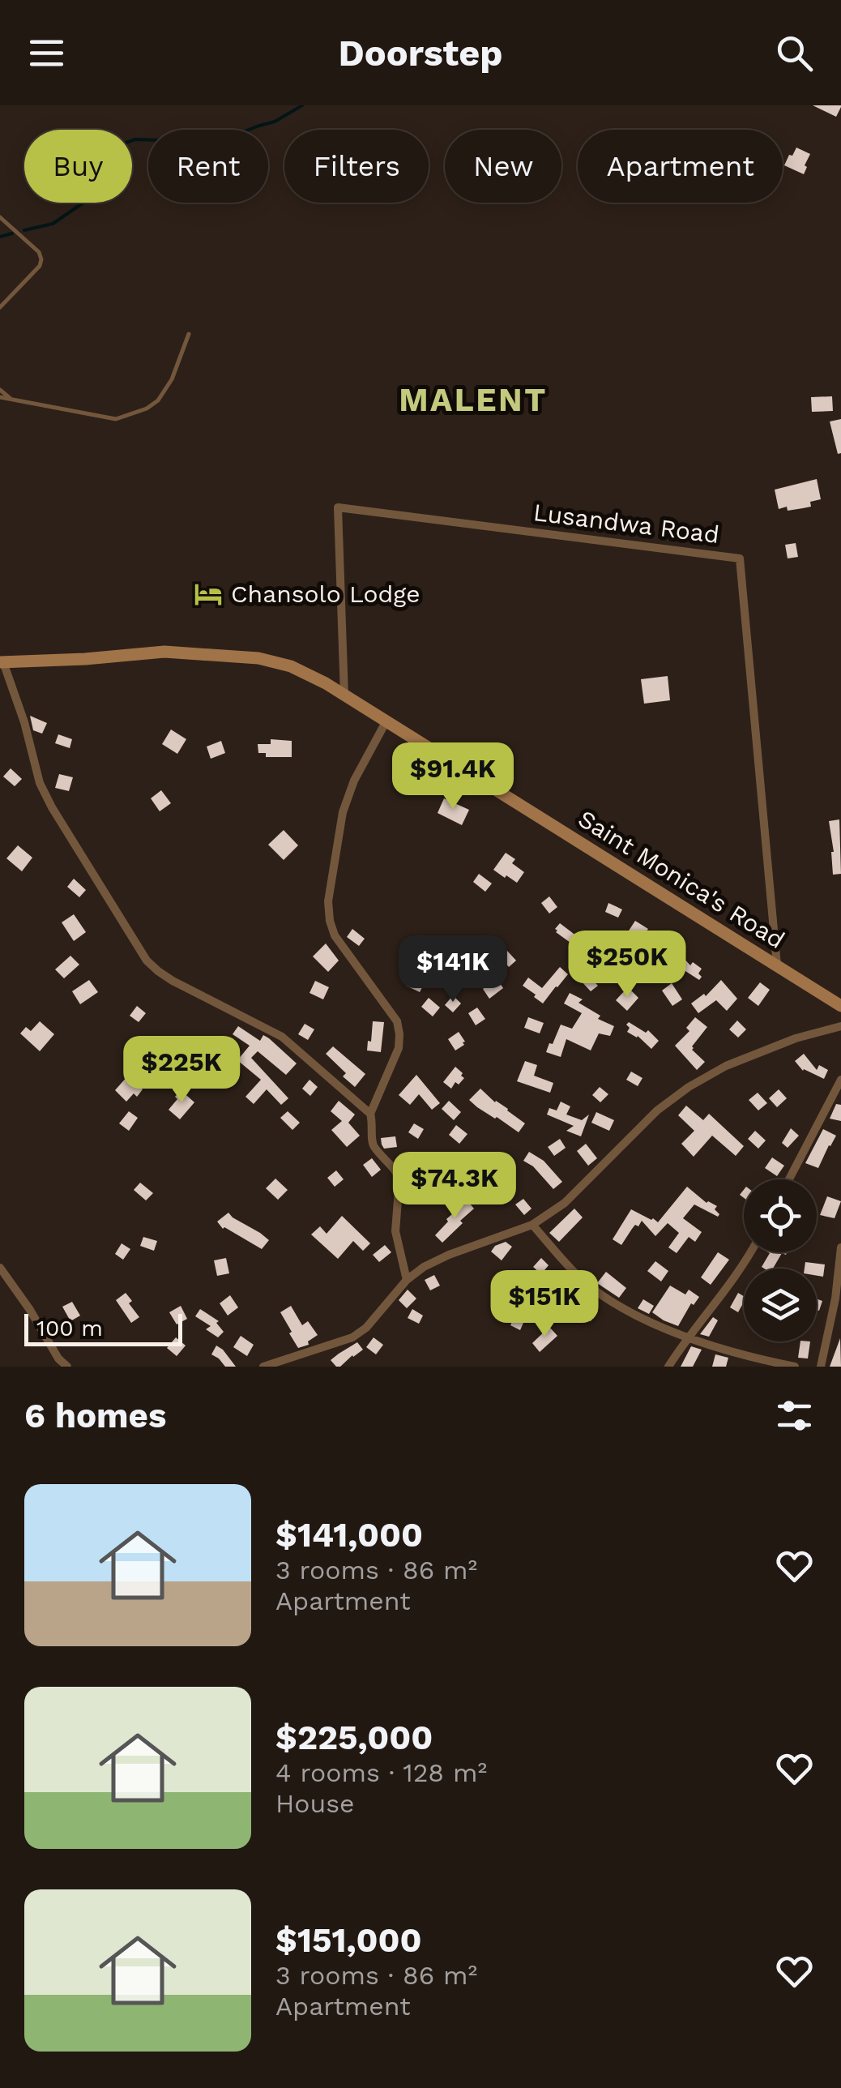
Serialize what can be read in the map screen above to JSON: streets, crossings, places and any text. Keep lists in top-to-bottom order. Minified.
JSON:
{"streets":{"street":["Lusandwa Road","Saint Monica's Road"]},"crossings":[["Lusandwa Road","Saint Monica's Road"]],"districts":["MALENT"],"places":{"hotel":["Chansolo Lodge"]},"scale_bar":"100 m","page":{"header":"Doorstep","chip":["Buy","Rent","Filters","New","Apartment"],"price":["$91.4K","$250K","$141K","$225K","$74.3K","$151K"],"scale":"100 m","heading":"6 homes","list":[{"name":"$141,000","note":"3 rooms · 86 m² · Apartment"},{"name":"$225,000","note":"4 rooms · 128 m² · House"},{"name":"$151,000","note":"3 rooms · 86 m² · Apartment"}]}}
